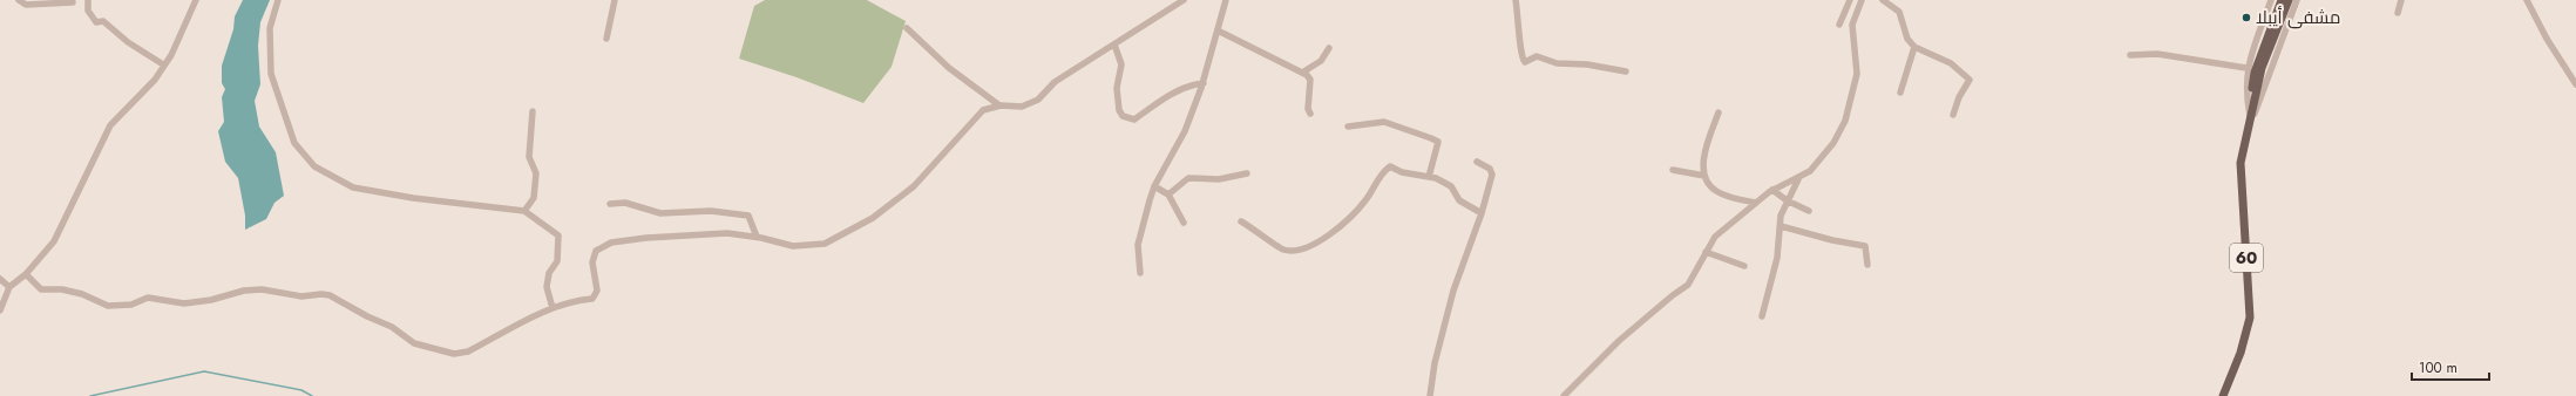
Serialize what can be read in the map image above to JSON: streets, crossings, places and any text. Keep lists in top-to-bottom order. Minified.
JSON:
{"streets":{"main road":["60"]},"places":["مشفى أيبلا"],"scale_bar":"100 m"}
